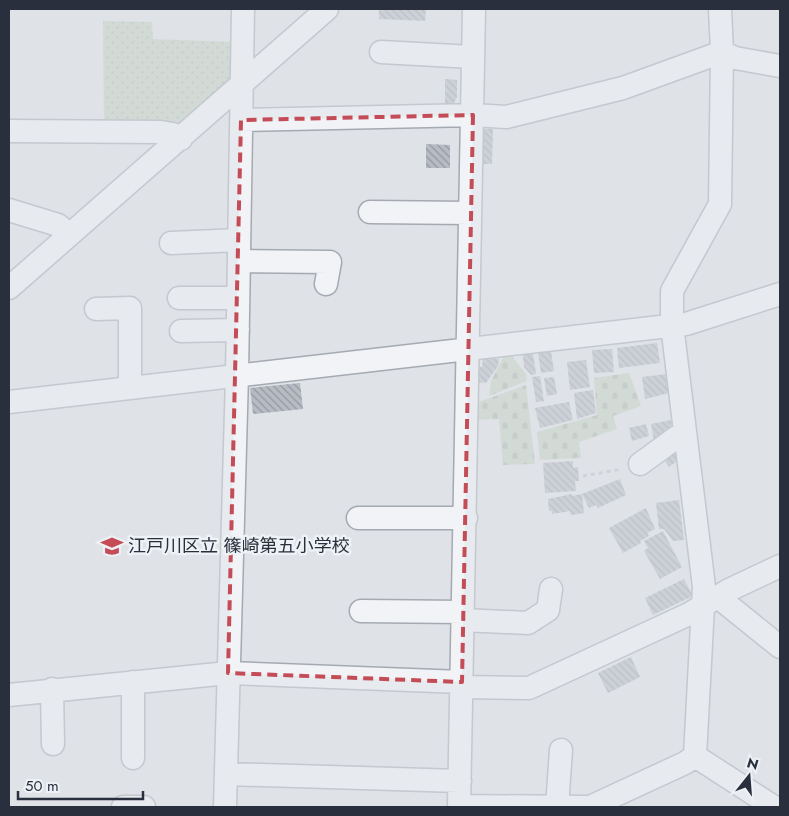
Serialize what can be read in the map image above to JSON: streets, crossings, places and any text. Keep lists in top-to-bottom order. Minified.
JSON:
{"places":{"school or university":["江戸川区立 篠崎第五小学校"]},"scale_bar":"50 m","north":"top"}
